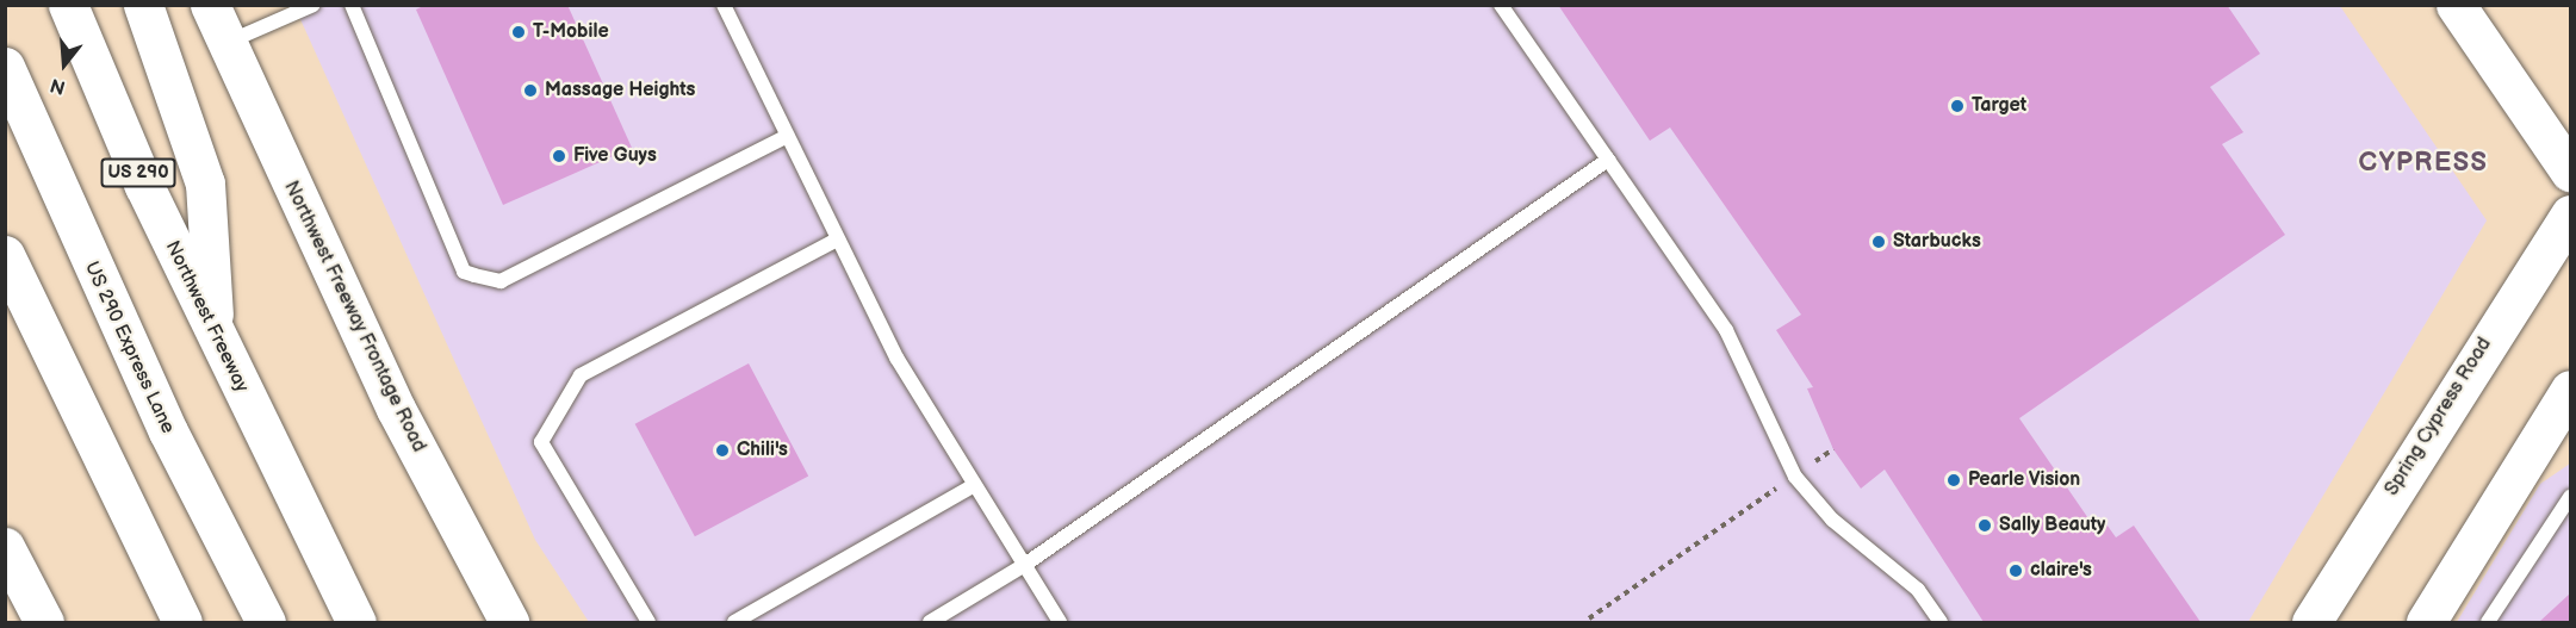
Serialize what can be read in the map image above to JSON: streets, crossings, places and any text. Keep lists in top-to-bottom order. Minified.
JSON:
{"streets":{"main road":["US 290","Northwest Freeway","Northwest Freeway Frontage Road","US 290 Express Lane","Spring Cypress Road"]},"districts":["CYPRESS"],"places":["T-Mobile","Massage Heights","Target","Five Guys","Starbucks","Chili's","Pearle Vision","Sally Beauty","claire's"],"north":"bottom"}
